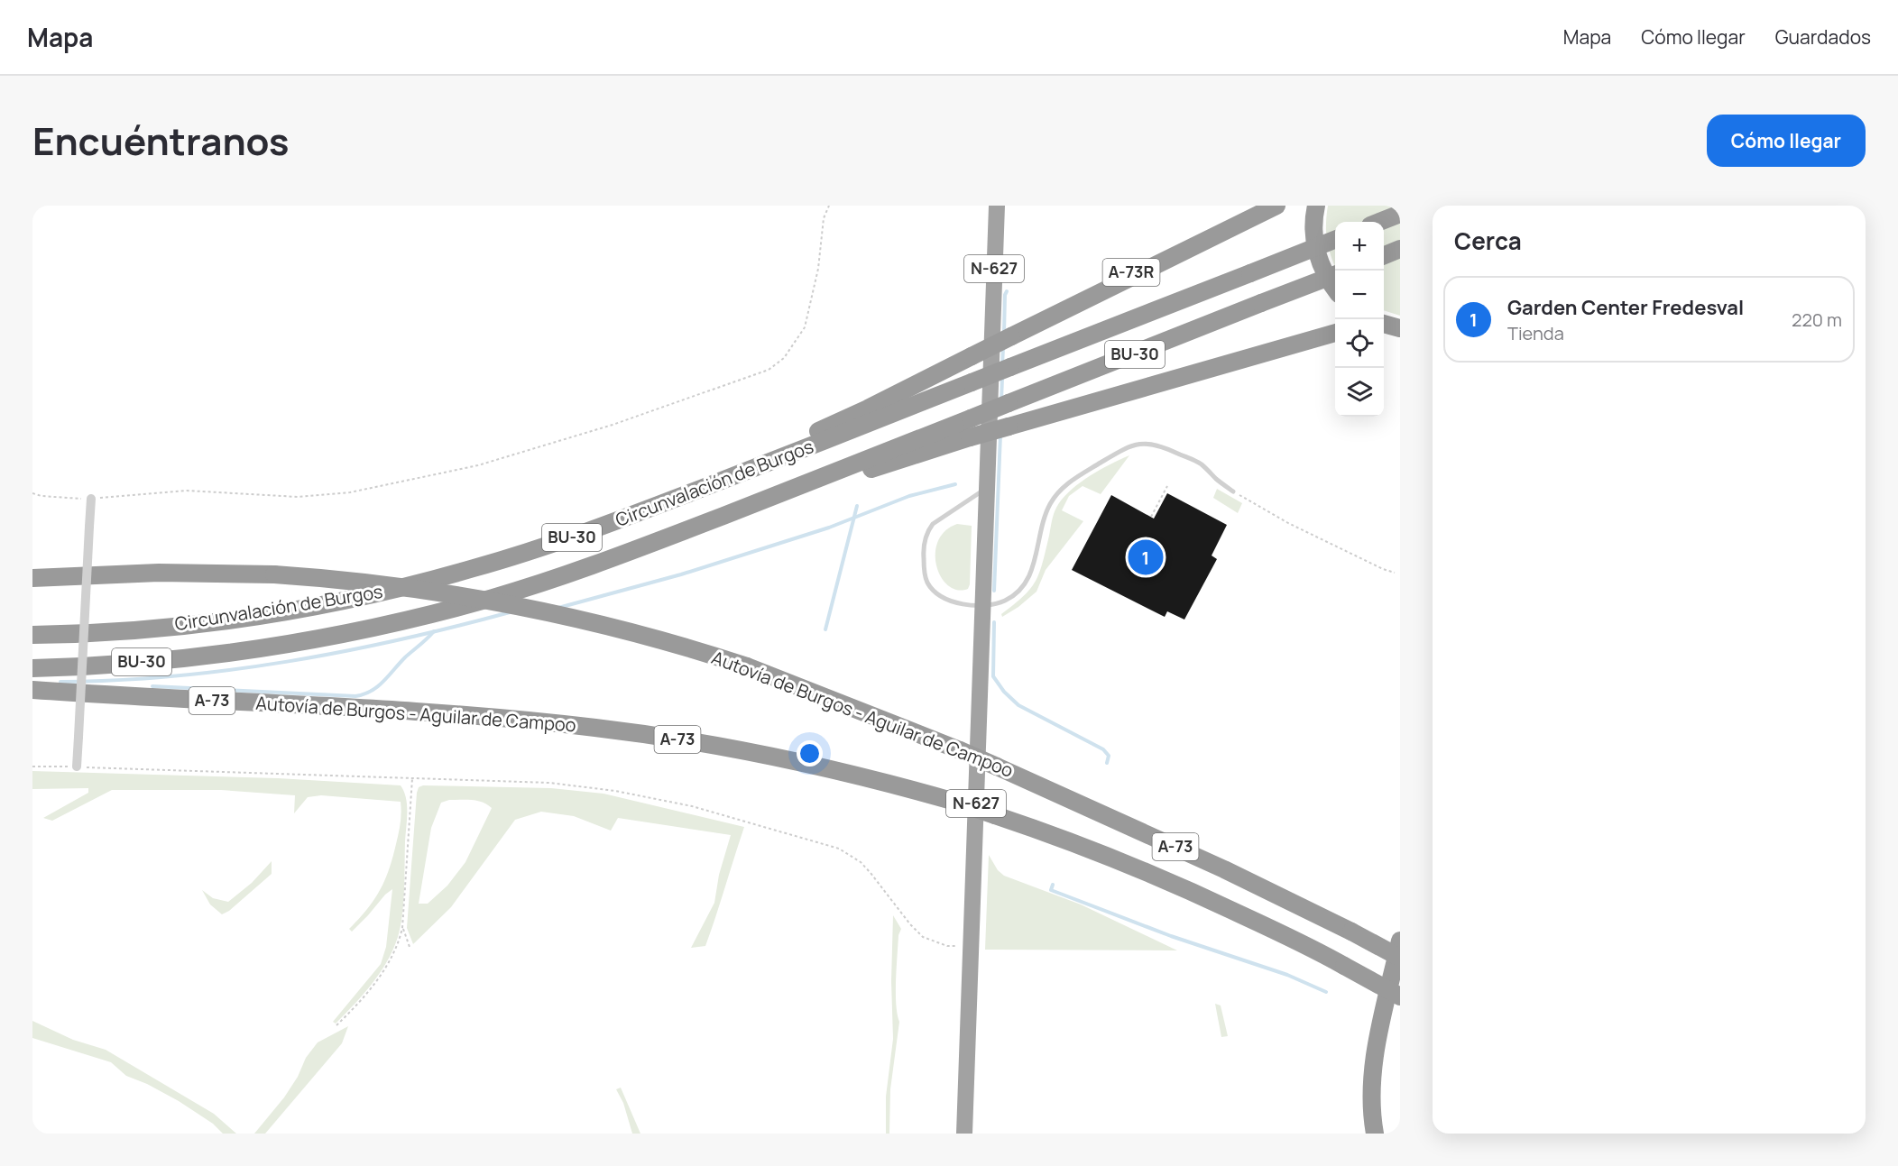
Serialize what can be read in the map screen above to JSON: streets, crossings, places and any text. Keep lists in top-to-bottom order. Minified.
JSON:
{"streets":{"highway":["N-627","A-73R","BU-30","Circunvalación de Burgos","A-73","Autovía de Burgos - Aguilar de Campoo"]},"crossings":[["A-73R","BU-30"],["BU-30","Circunvalación de Burgos"]],"page":{"header":"Mapa","nav":["Mapa","Cómo llegar","Guardados"],"title":"Encuéntranos","buttons":"Cómo llegar","heading":"Cerca","map_buttons":["+","−"],"list":[{"mark":"1","name":"Garden Center Fredesval","note":"Tienda","value":"220 m"}],"pins":"1"}}
